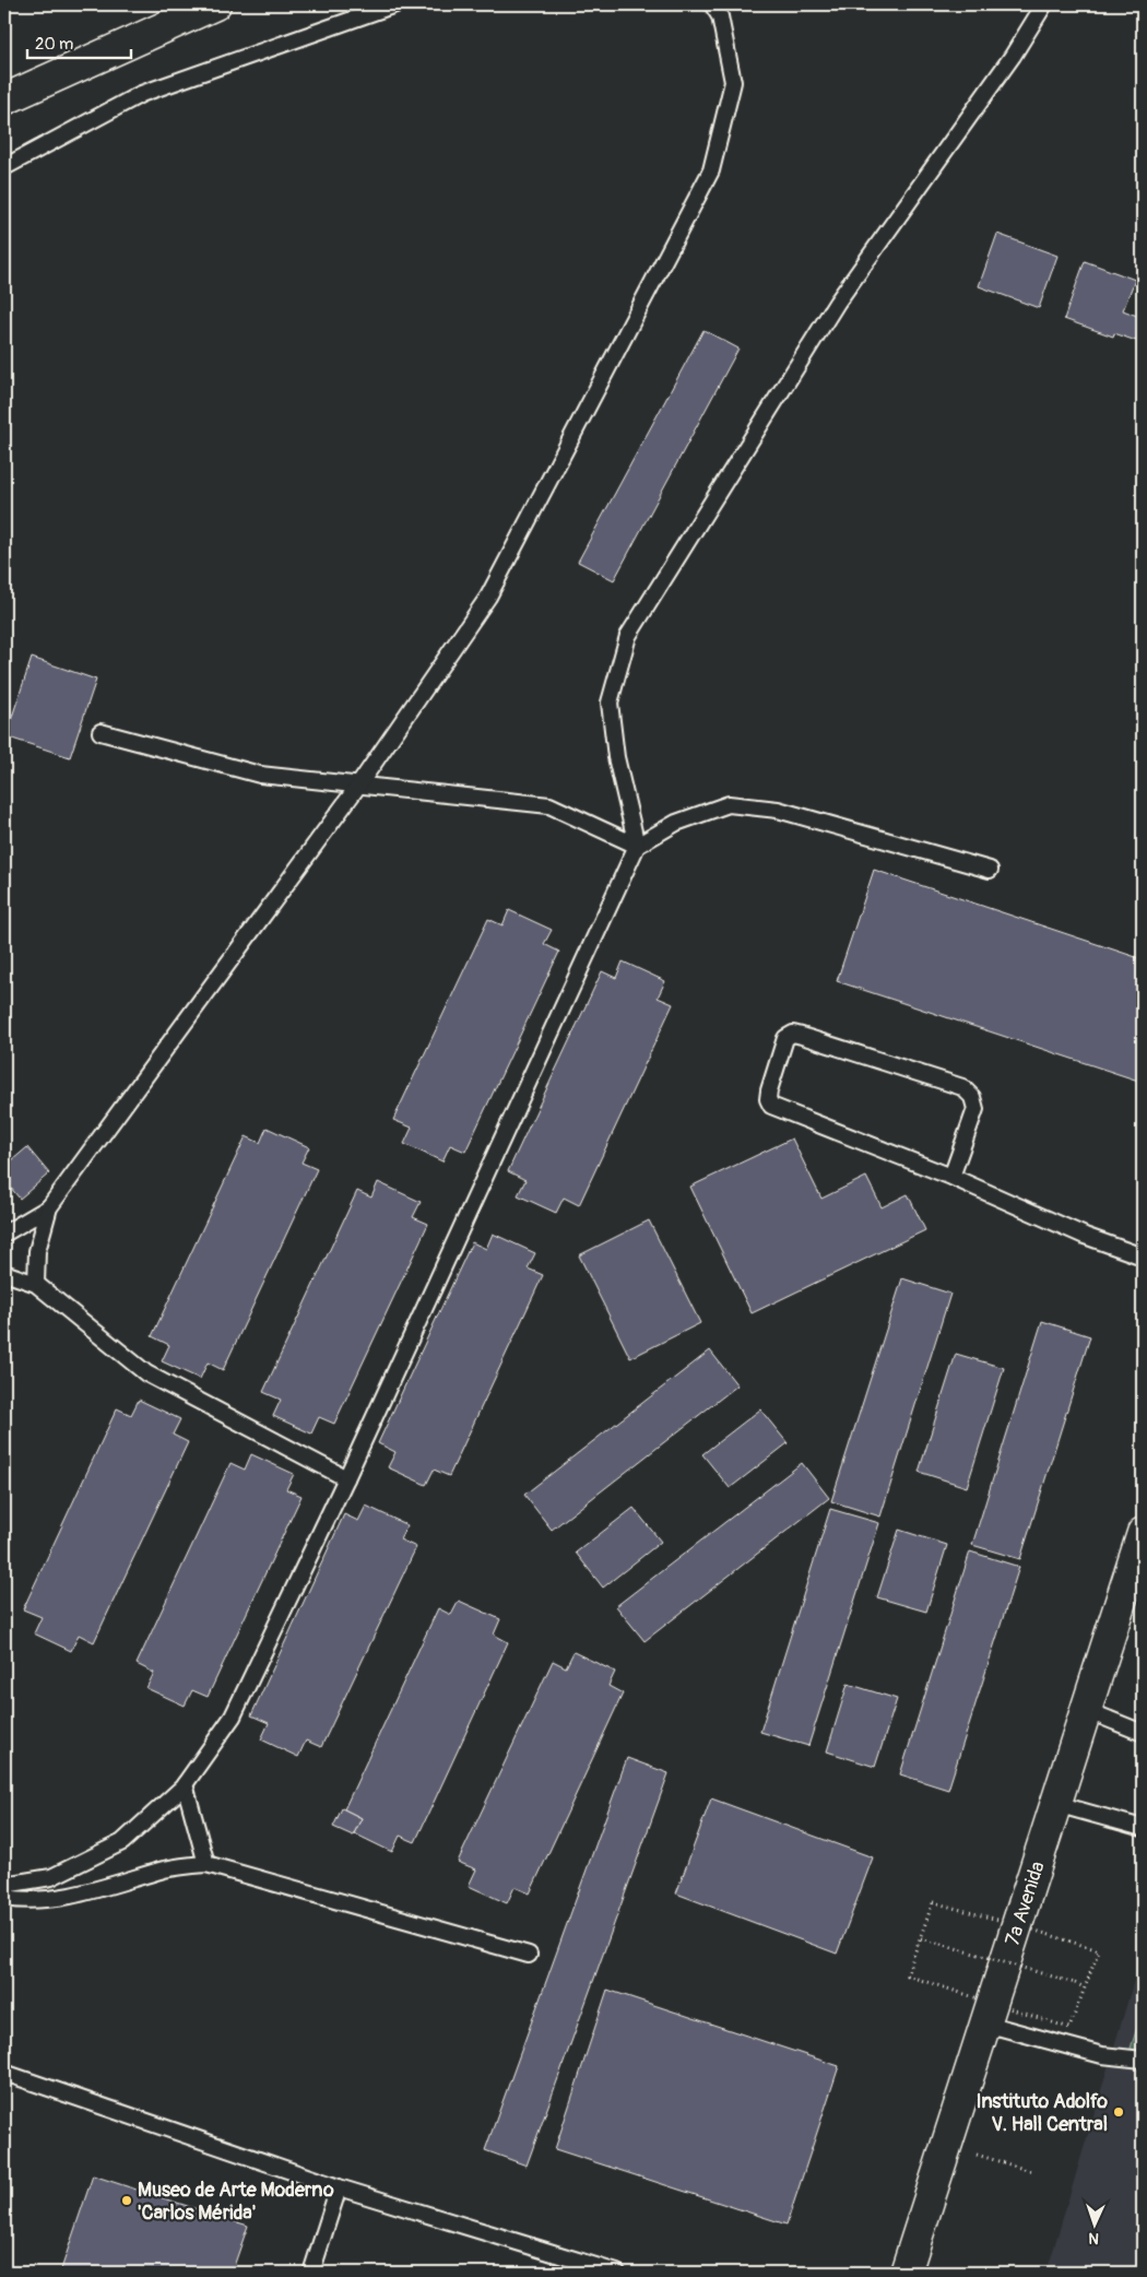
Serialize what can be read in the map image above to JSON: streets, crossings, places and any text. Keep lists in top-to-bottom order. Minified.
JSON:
{"streets":{"main road":["7a Avenida"]},"places":["Instituto Adolfo V. Hall Central","Museo de Arte Moderno 'Carlos Mérida'"],"scale_bar":"20 m","north":"bottom"}
